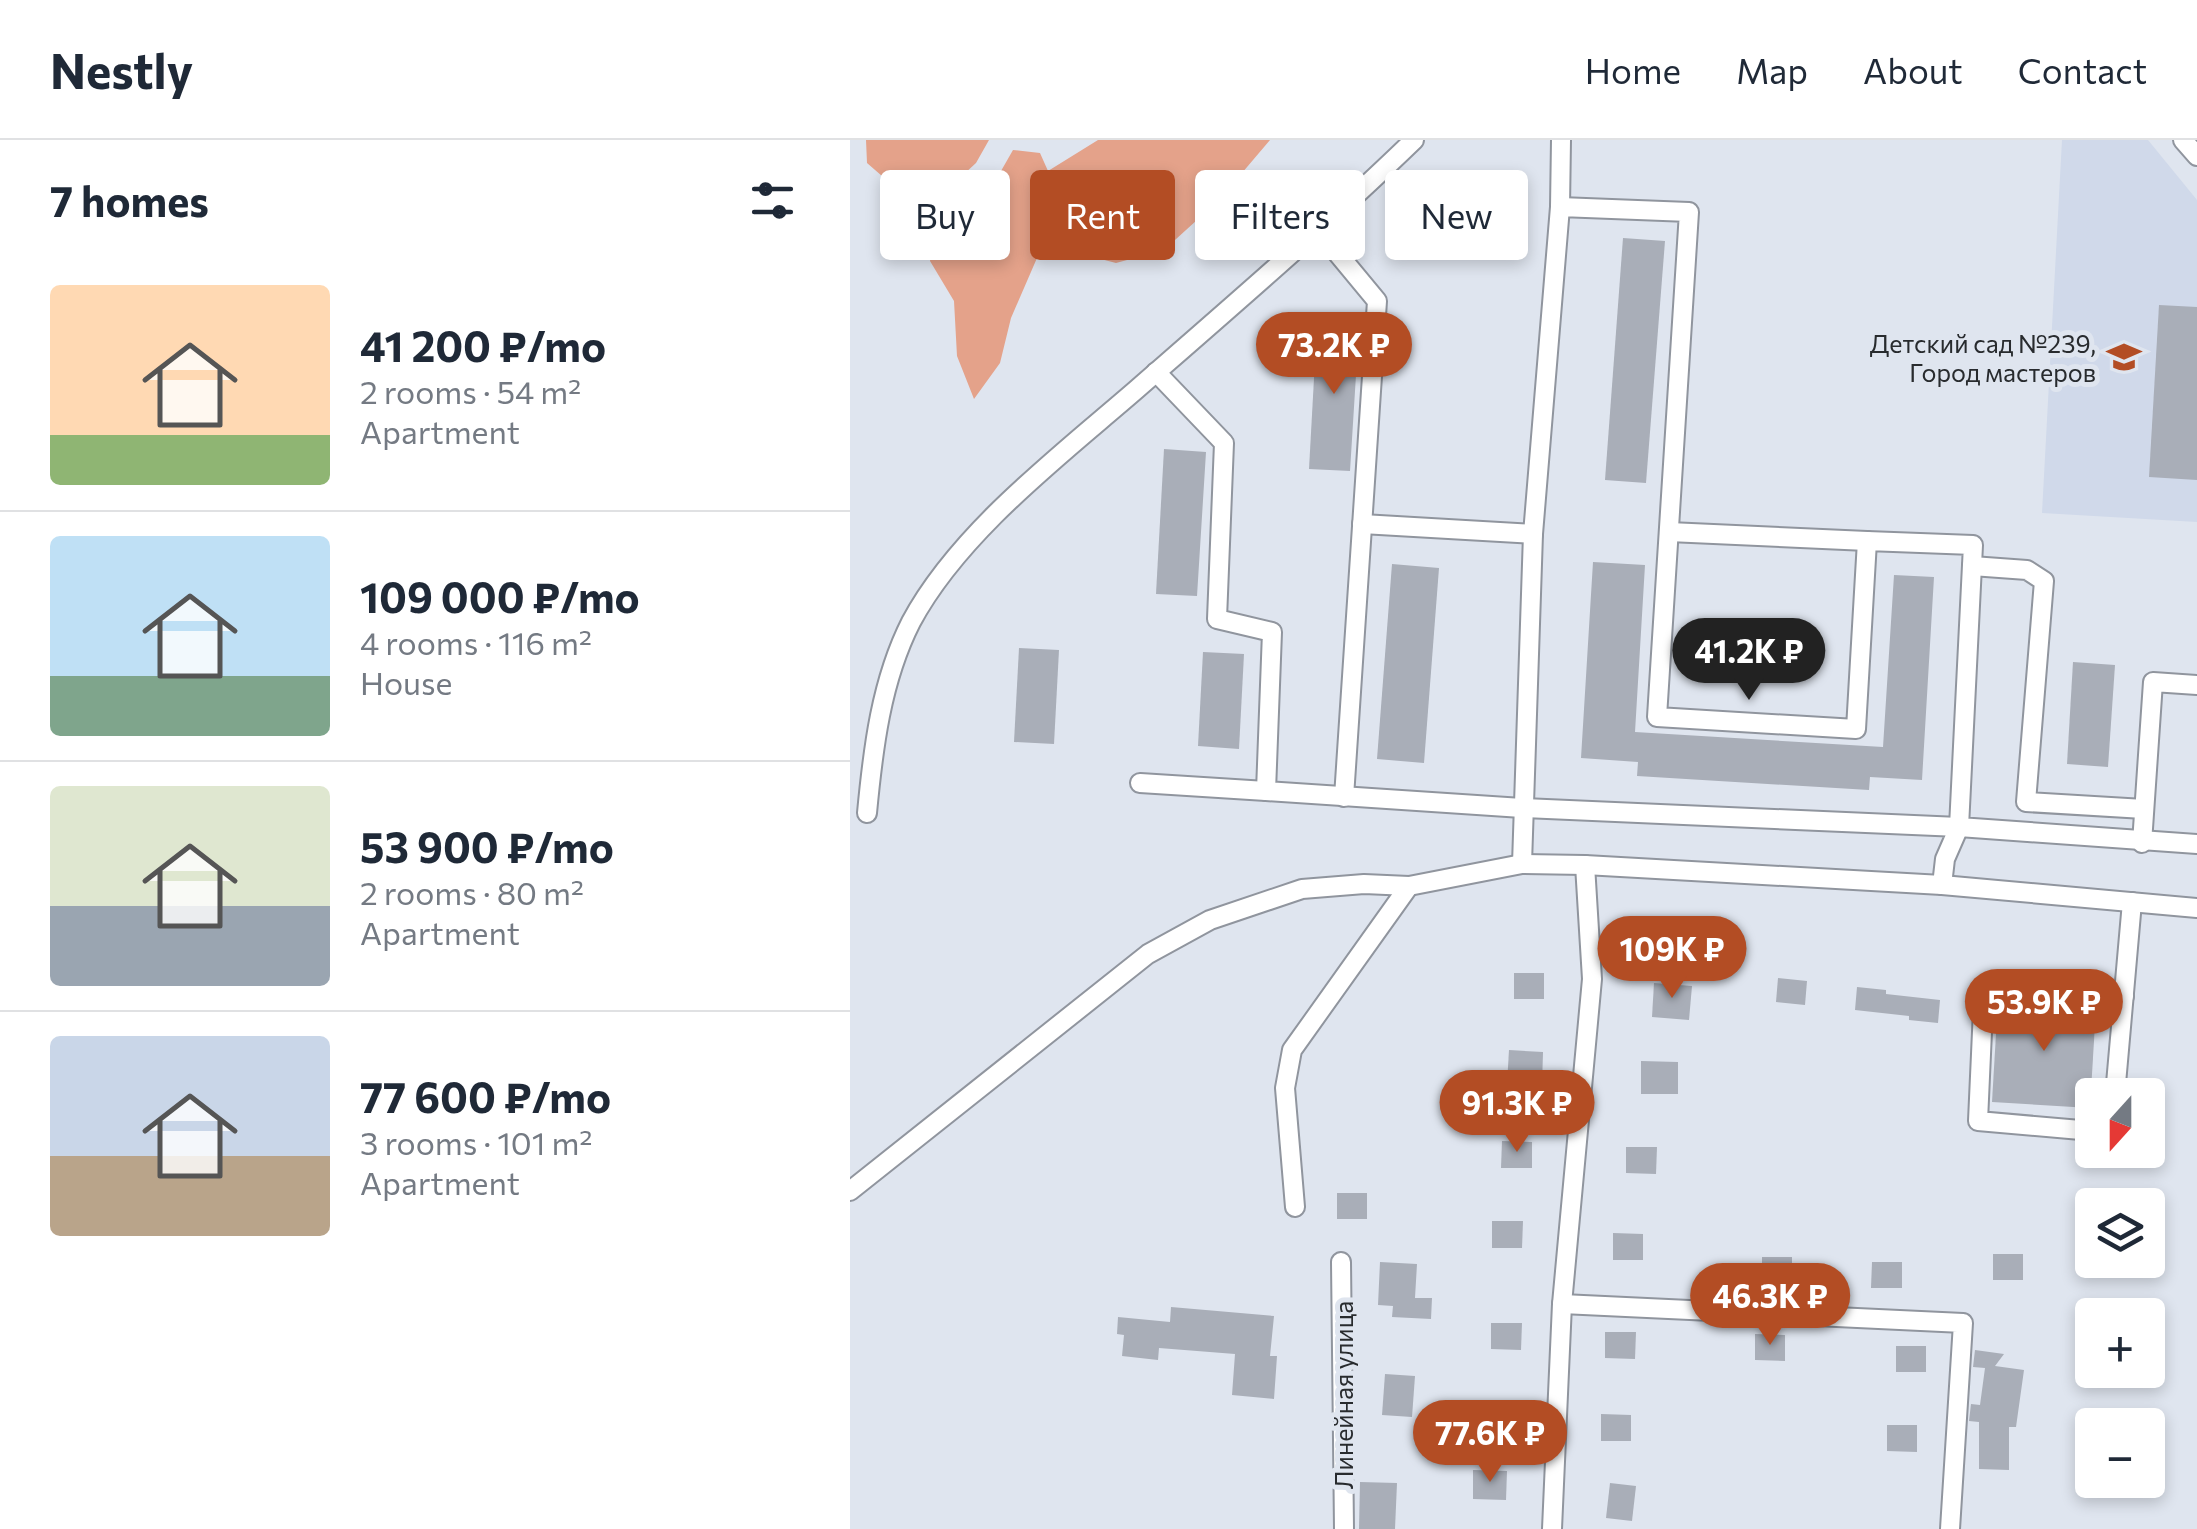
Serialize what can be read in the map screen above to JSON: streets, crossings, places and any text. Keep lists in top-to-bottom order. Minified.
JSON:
{"streets":{"street":["Линейная улица"]},"places":{"school or university":["Детский сад №239, Город мастеров"]},"north":"bottom","page":{"header":"Nestly","nav":["Home","Map","About","Contact"],"heading":"7 homes","chip":["Buy","Rent","Filters","New"],"list":[{"name":"41 200 ₽/mo","note":"2 rooms · 54 m² · Apartment"},{"name":"109 000 ₽/mo","note":"4 rooms · 116 m² · House"},{"name":"53 900 ₽/mo","note":"2 rooms · 80 m² · Apartment"},{"name":"77 600 ₽/mo","note":"3 rooms · 101 m² · Apartment"}],"price":["73.2K ₽","41.2K ₽","109K ₽","53.9K ₽","91.3K ₽","46.3K ₽","77.6K ₽"],"map_buttons":["+","−"]}}
